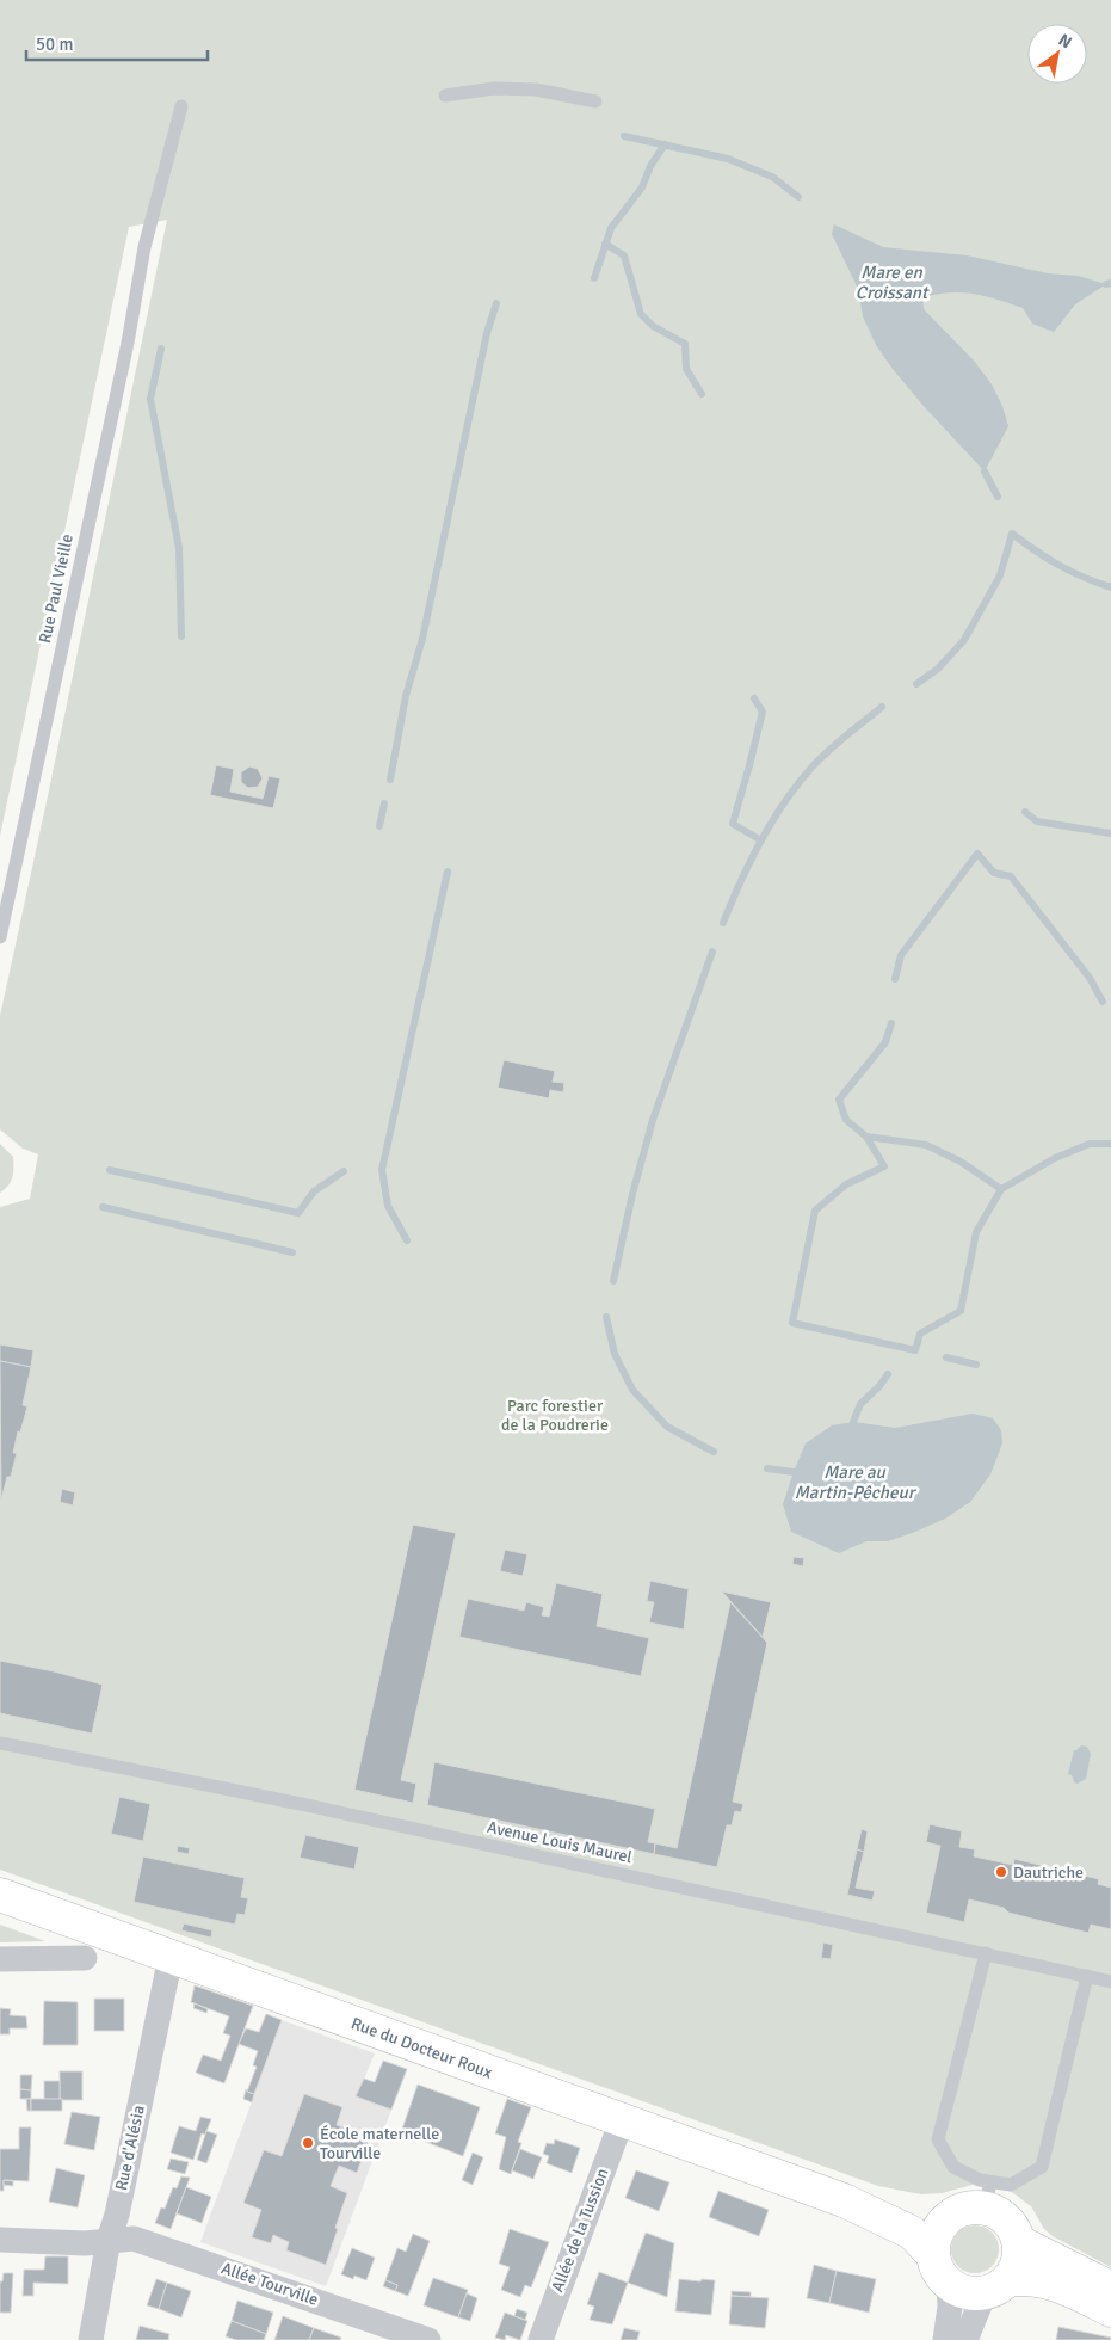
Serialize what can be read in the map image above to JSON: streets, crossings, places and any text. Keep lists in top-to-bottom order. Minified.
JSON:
{"streets":{"main road":["Rue du Docteur Roux"],"street":["Rue d'Alésia","Allée de la Tussion","Allée Tourville"],"lane":["Rue Paul Vieille","Avenue Louis Maurel"]},"crossings":[["Rue du Docteur Roux","Rue d'Alésia"],["Rue du Docteur Roux","Allée de la Tussion"],["Rue d'Alésia","Allée Tourville"]],"water":["Mare en Croissant","Mare au Martin-Pêcheur"],"parks":["Parc forestier de la Poudrerie"],"places":["Dautriche","École maternelle Tourville"],"scale_bar":"50 m","north":"top right"}
